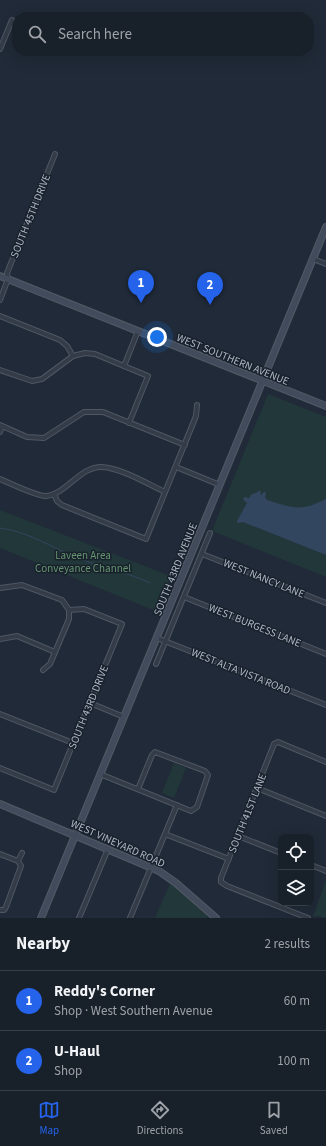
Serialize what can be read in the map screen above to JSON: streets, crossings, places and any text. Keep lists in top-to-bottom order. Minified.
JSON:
{"streets":{"main road":["WEST SOUTHERN AVENUE","SOUTH 43RD AVENUE","WEST VINEYARD ROAD"],"street":["SOUTH 45TH DRIVE","WEST NANCY LANE","WEST BURGESS LANE","WEST ALTA VISTA ROAD","SOUTH 43RD DRIVE","SOUTH 41ST LANE"]},"crossings":[["SOUTH 45TH DRIVE","WEST SOUTHERN AVENUE"],["WEST SOUTHERN AVENUE","SOUTH 43RD AVENUE"],["SOUTH 43RD AVENUE","WEST NANCY LANE"],["SOUTH 43RD AVENUE","WEST BURGESS LANE"],["SOUTH 43RD AVENUE","WEST ALTA VISTA ROAD"],["SOUTH 43RD AVENUE","WEST VINEYARD ROAD"]],"parks":["Laveen Area Conveyance Channel"],"page":{"search":"Search here","pins":["1","2"],"heading":["Nearby","2 results"],"list":[{"mark":"1","name":"Reddy's Corner","note":"Shop · West Southern Avenue","value":"60 m"},{"mark":"2","name":"U-Haul","note":"Shop","value":"100 m"}],"nav":["Map","Directions","Saved"]}}
